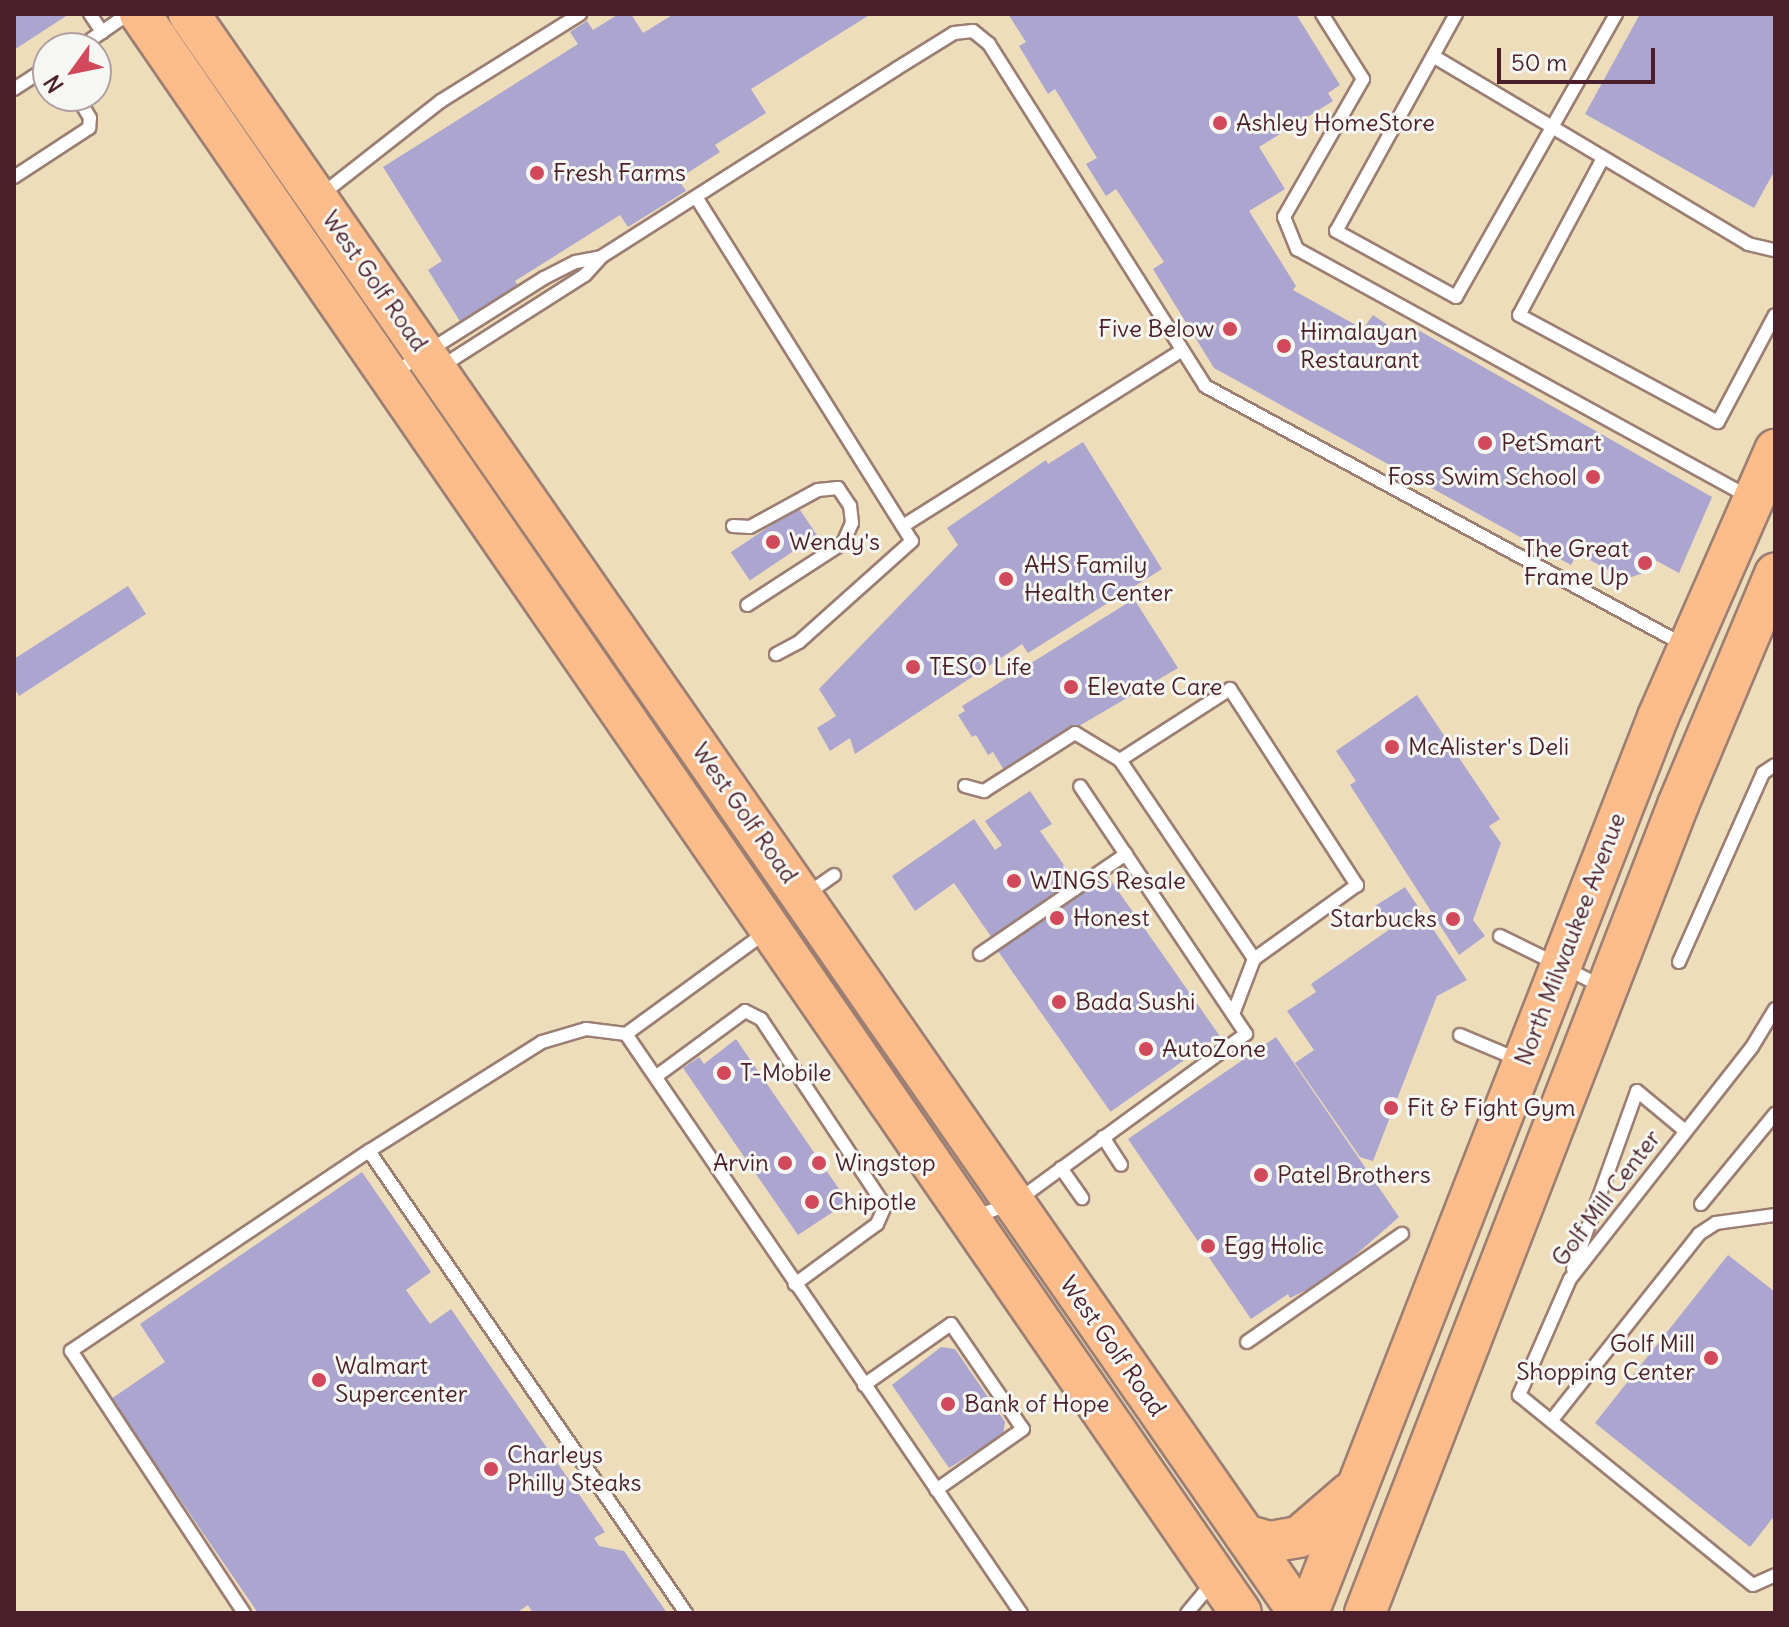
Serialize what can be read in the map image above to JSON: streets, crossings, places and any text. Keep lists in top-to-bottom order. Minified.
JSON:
{"streets":{"main road":["West Golf Road","North Milwaukee Avenue"],"lane":["Golf Mill Center"]},"places":["Ashley HomeStore","Fresh Farms","Five Below","Himalayan Restaurant","PetSmart","Foss Swim School","Wendy's","The Great Frame Up","AHS Family Health Center","TESO Life","Elevate Care","McAlister's Deli","WINGS Resale","Honest","Starbucks","Bada Sushi","AutoZone","T-Mobile","Fit & Fight Gym","Arvin","Wingstop","Patel Brothers","Chipotle","Egg Holic","Golf Mill Shopping Center","Walmart Supercenter","Bank of Hope","Charleys Philly Steaks"],"scale_bar":"50 m","north":"bottom left"}
